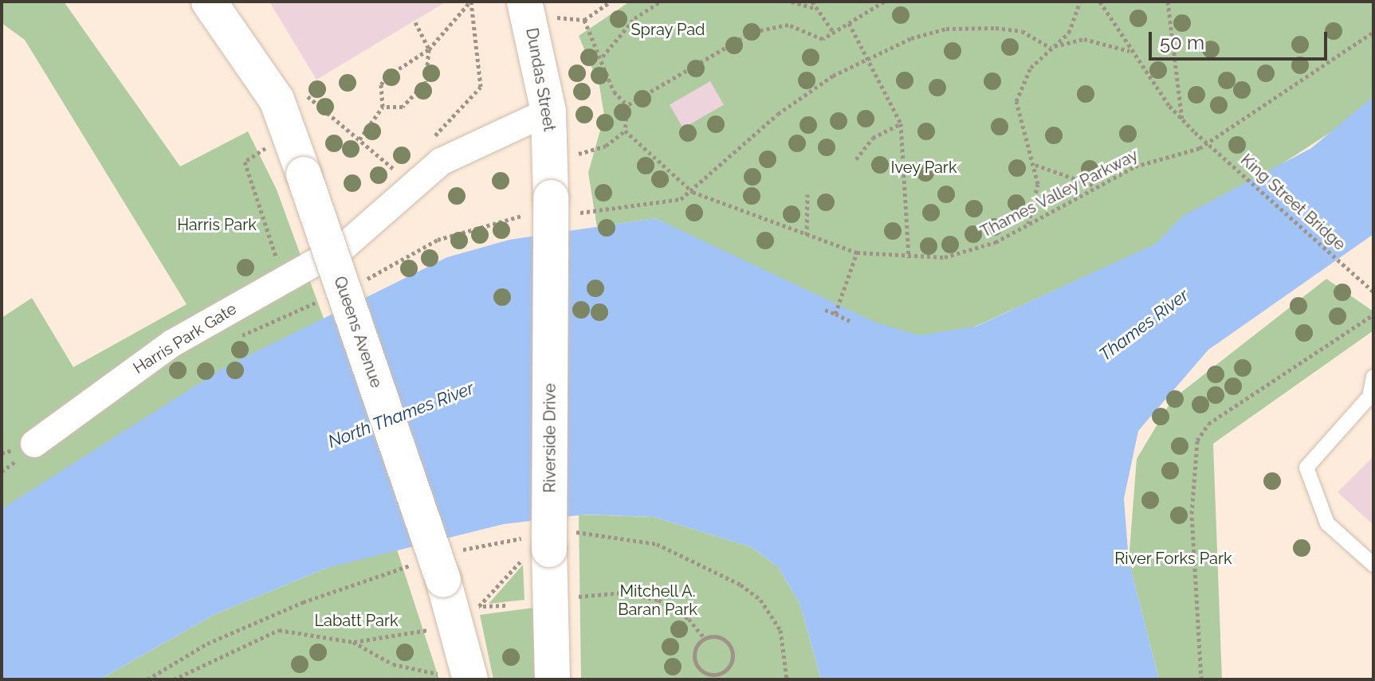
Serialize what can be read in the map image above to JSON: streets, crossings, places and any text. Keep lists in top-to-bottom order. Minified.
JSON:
{"streets":{"main road":["Dundas Street","Queens Avenue","Riverside Drive"],"street":["Harris Park Gate"],"path":["Thames Valley Parkway","King Street Bridge"]},"crossings":[["Dundas Street","Harris Park Gate"],["Dundas Street","Riverside Drive"]],"water":["Thames River","North Thames River"],"parks":["Spray Pad","Ivey Park","Harris Park","River Forks Park","Mitchell A. Baran Park","Labatt Park"],"scale_bar":"50 m"}
